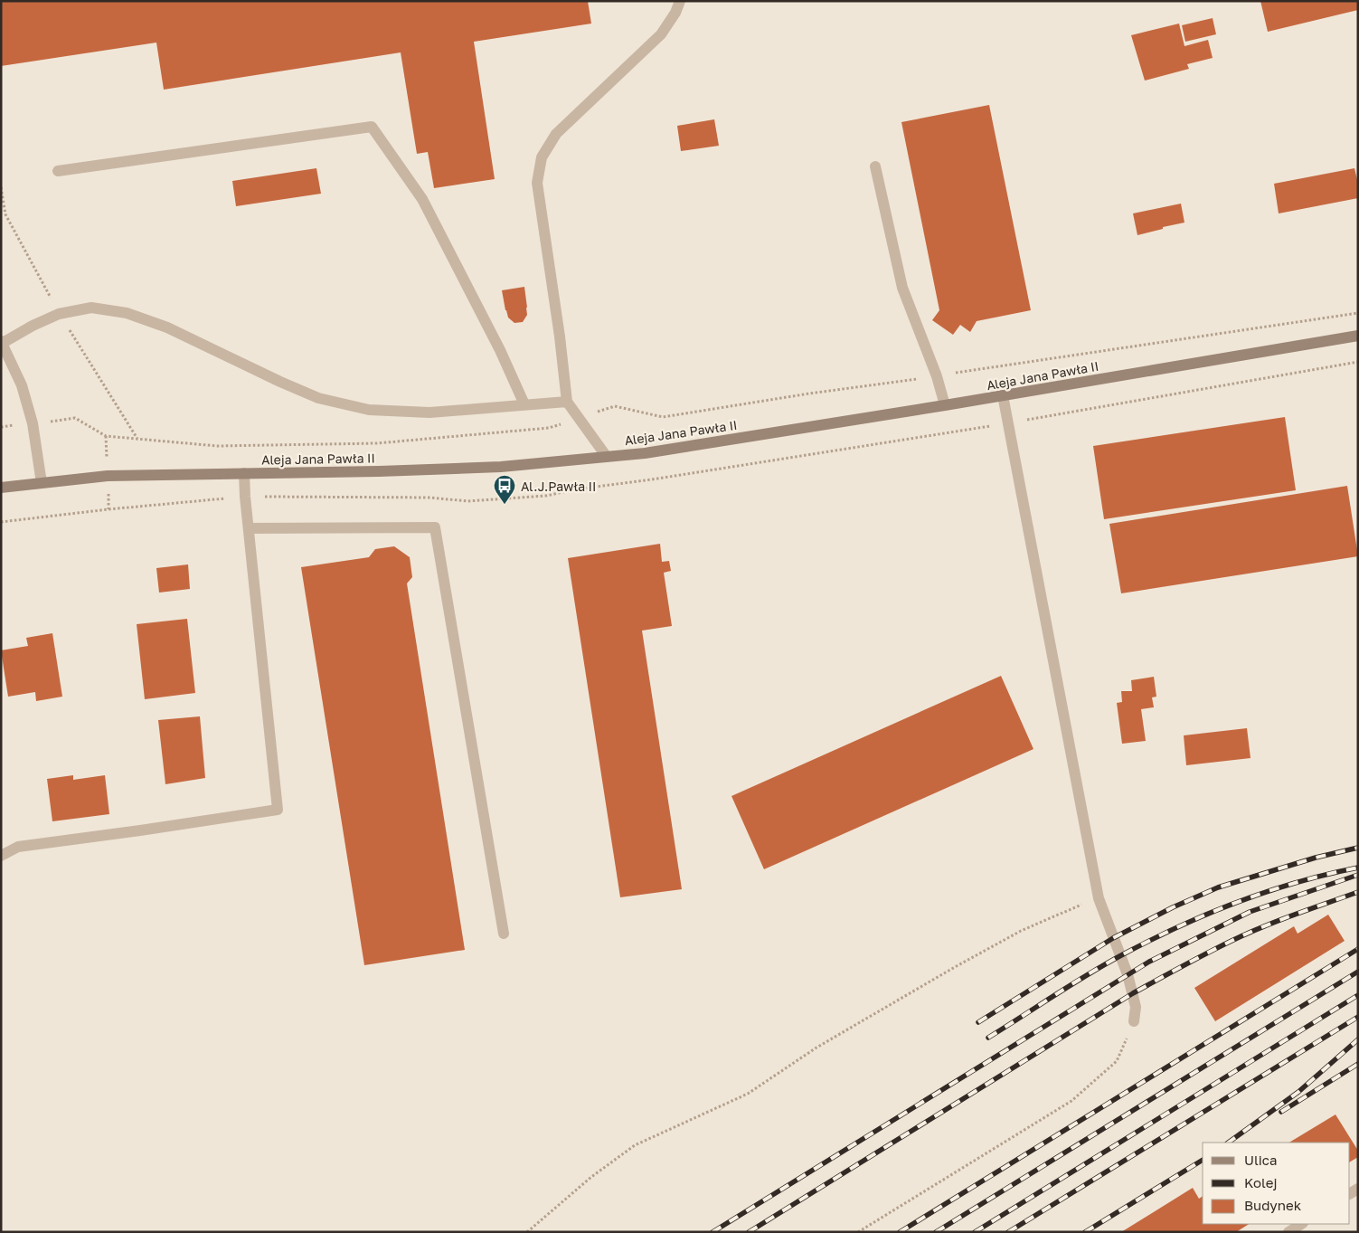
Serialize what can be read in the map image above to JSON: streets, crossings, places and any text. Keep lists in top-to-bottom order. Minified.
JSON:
{"streets":{"main road":["Aleja Jana Pawła II"]},"places":{"bus stop":["Al.J.Pawła II"]},"legend":["Ulica","Kolej","Budynek"]}
